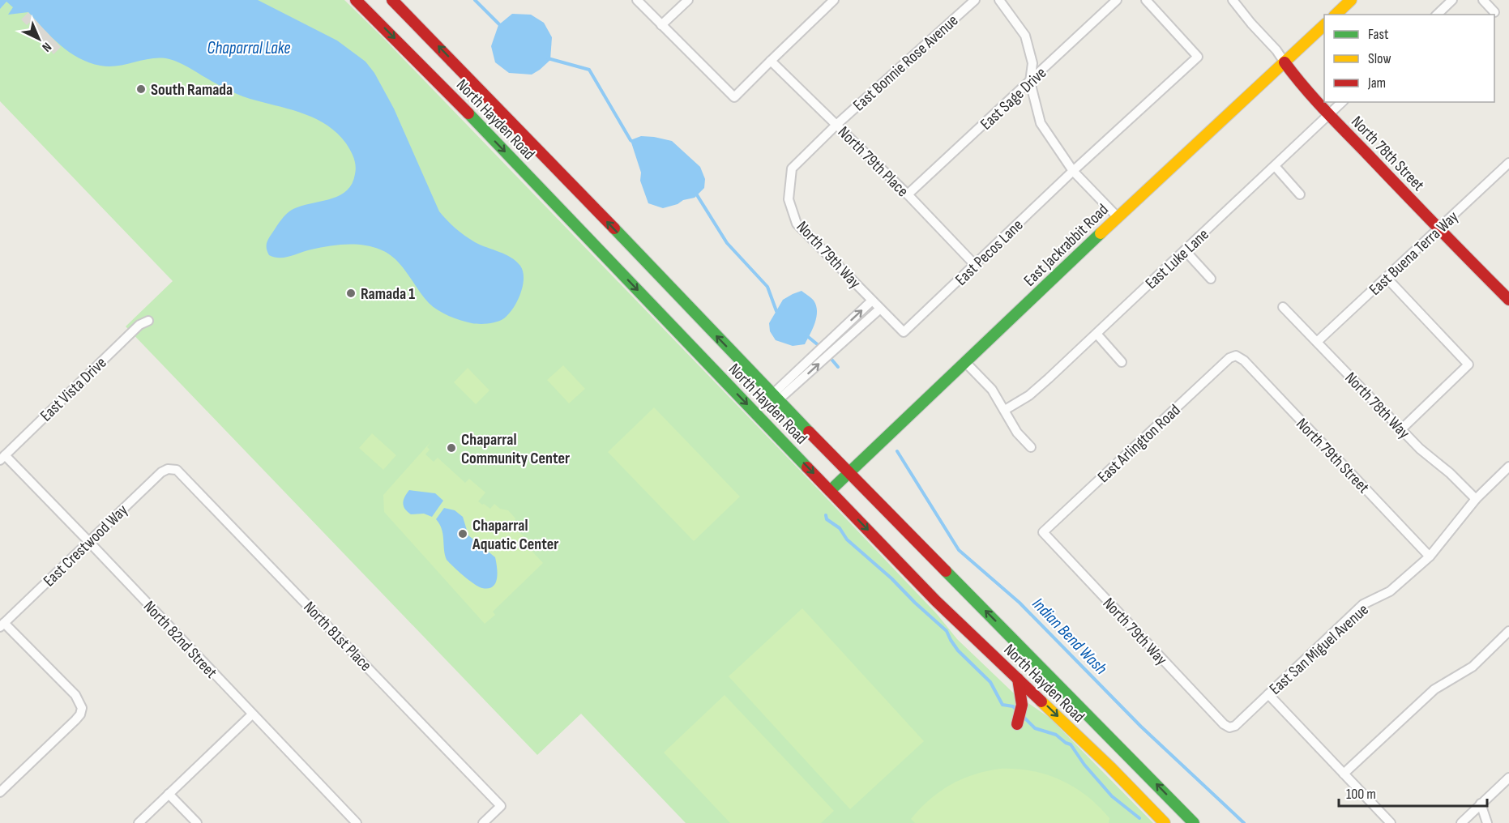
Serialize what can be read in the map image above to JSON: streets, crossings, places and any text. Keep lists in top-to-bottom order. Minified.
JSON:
{"streets":{"main road":["North Hayden Road","North 78th Street","East Jackrabbit Road"],"street":["East Bonnie Rose Avenue","East Sage Drive","North 79th Place","East Pecos Lane","East Buena Terra Way","North 79th Way","East Luke Lane","East Vista Drive","North 78th Way","East Arlington Road","North 79th Street","East Crestwood Way","North 81st Place","North 82nd Street","East San Miguel Avenue"]},"crossings":[["East Bonnie Rose Avenue","North 79th Place"],["East Bonnie Rose Avenue","North 79th Way"],["East Sage Drive","North 79th Place"],["North Hayden Road","East Jackrabbit Road"],["North 78th Street","East Jackrabbit Road"],["North 78th Street","East Buena Terra Way"],["North 78th Street","East Luke Lane"],["North 79th Place","East Pecos Lane"],["North 79th Place","North 79th Way"],["East Pecos Lane","North 79th Way"],["East Buena Terra Way","North 78th Way"],["North 79th Way","East Arlington Road"],["North 79th Way","East San Miguel Avenue"],["East Vista Drive","North 82nd Street"],["North 78th Way","East San Miguel Avenue"],["East Arlington Road","North 79th Street"],["North 79th Street","East San Miguel Avenue"],["East Crestwood Way","North 81st Place"],["East Crestwood Way","North 82nd Street"]],"water":["Chaparral Lake","Indian Bend Wash"],"places":["South Ramada","Ramada 1","Chaparral Community Center","Chaparral Aquatic Center"],"legend":["Fast","Slow","Jam"],"scale_bar":"100 m","north":"bottom right"}
